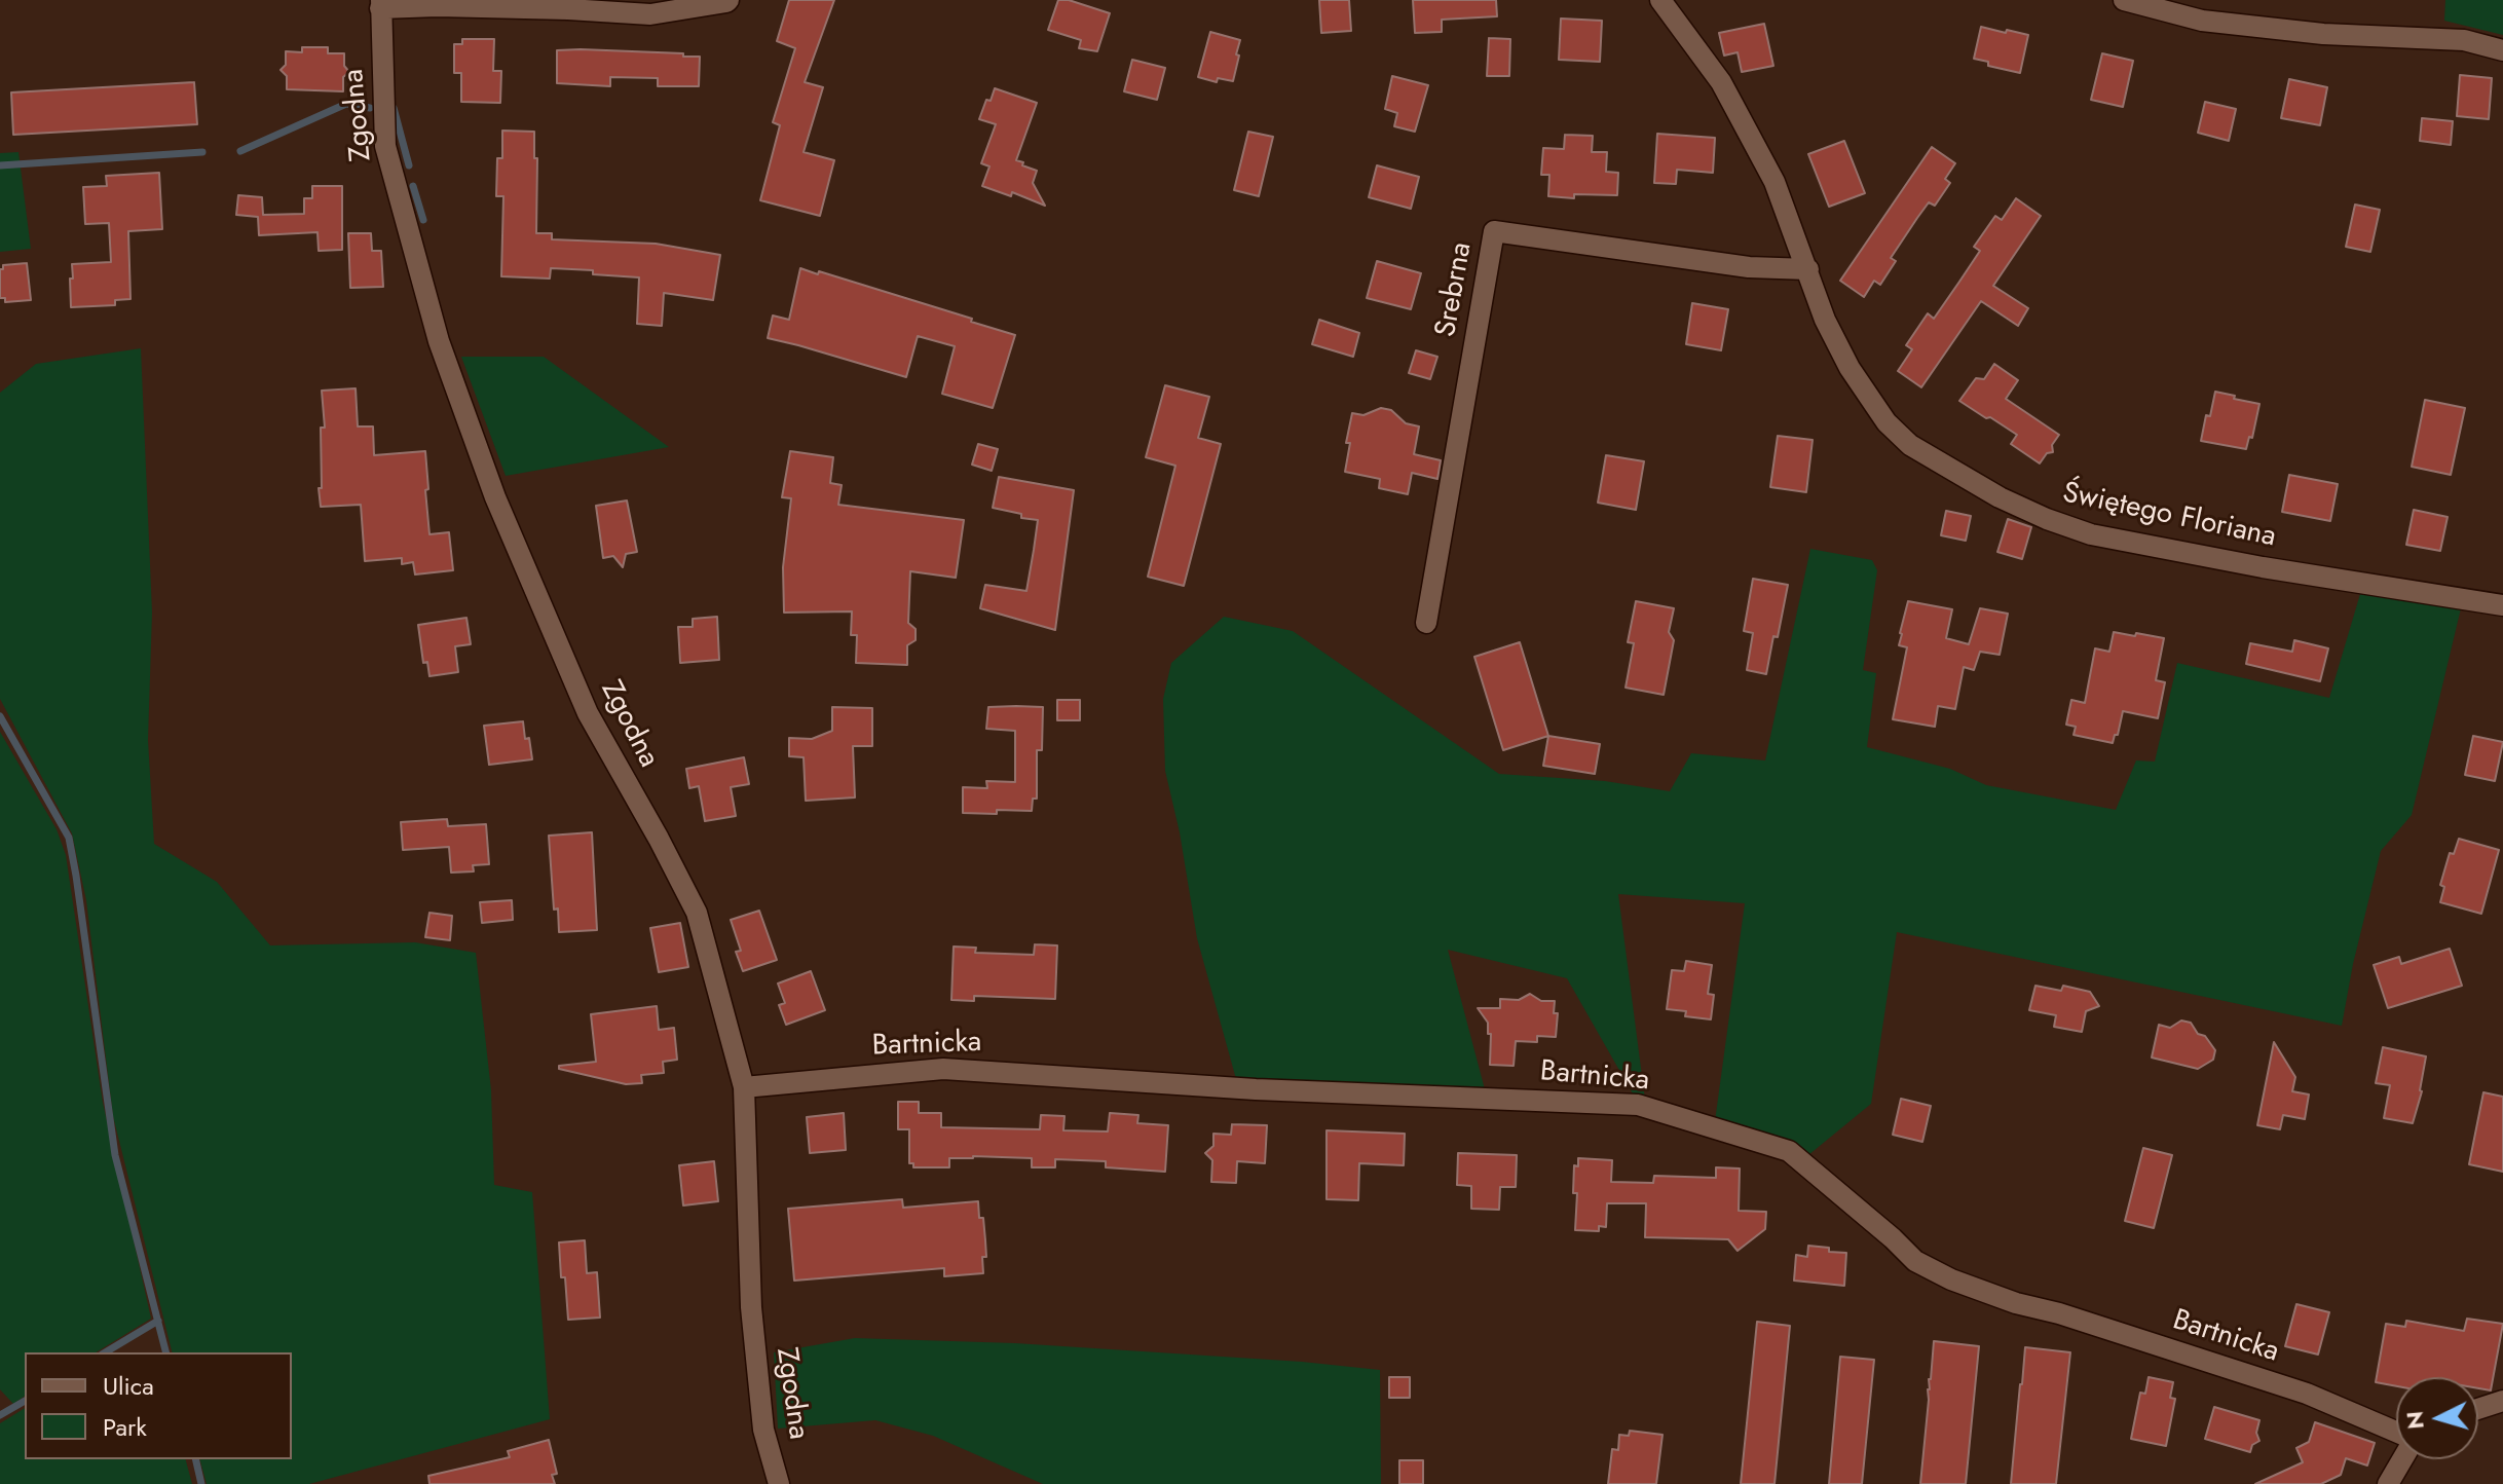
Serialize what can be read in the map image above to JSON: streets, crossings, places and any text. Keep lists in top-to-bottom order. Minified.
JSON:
{"streets":{"street":["Zgodna","Srebrna","Świętego Floriana","Bartnicka"]},"crossings":[["Zgodna","Bartnicka"],["Srebrna","Świętego Floriana"]],"legend":["Ulica","Park"],"north":"left"}
